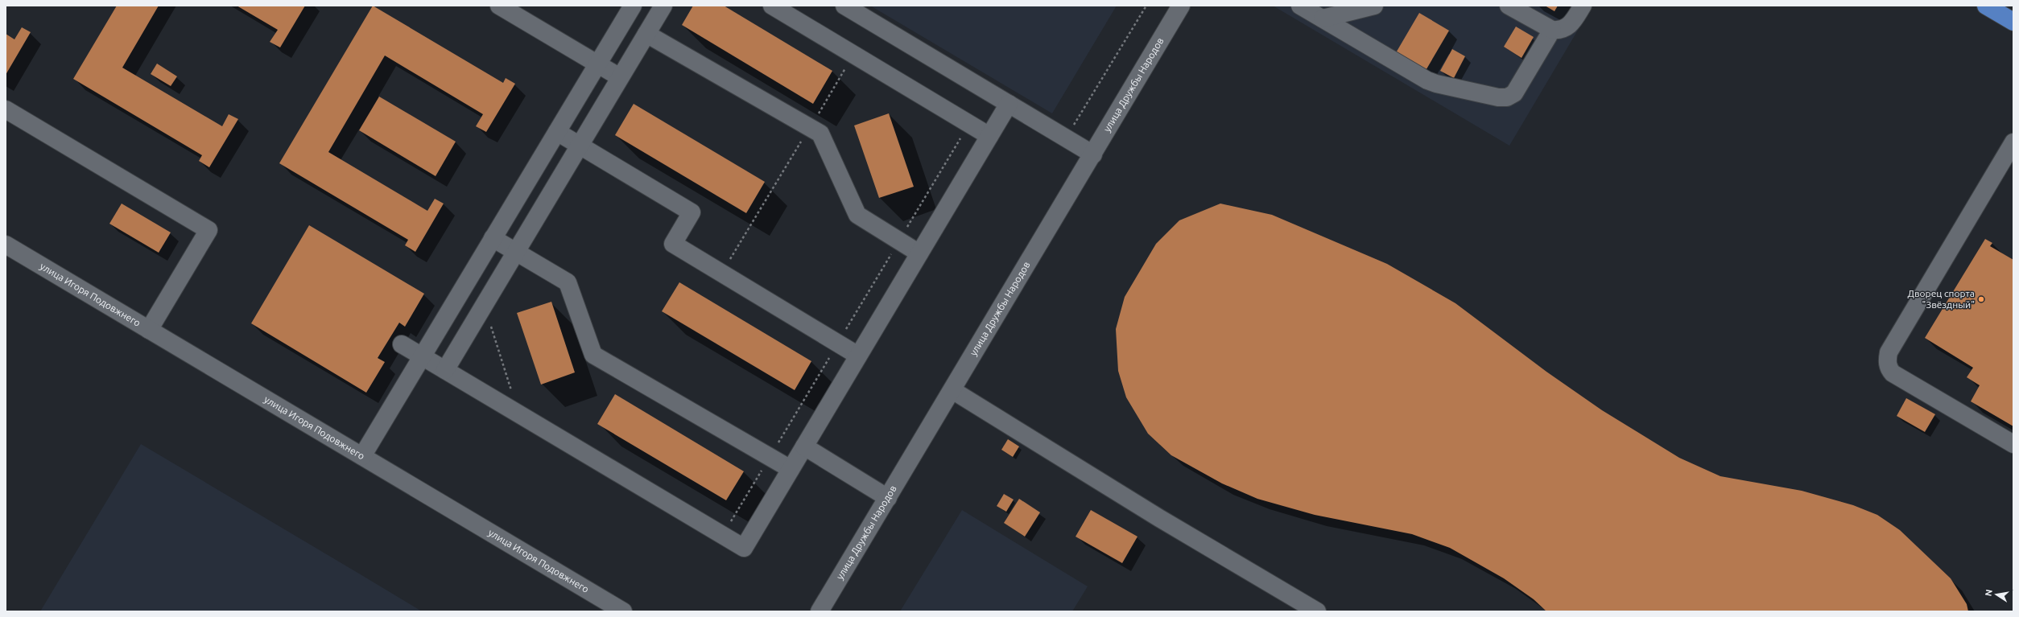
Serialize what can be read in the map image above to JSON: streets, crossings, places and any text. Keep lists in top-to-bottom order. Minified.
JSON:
{"streets":{"street":["улица Дружбы Народов","улица Игоря Подовжнего"]},"places":["Дворец спорта \"Звёздный\""],"north":"left"}
